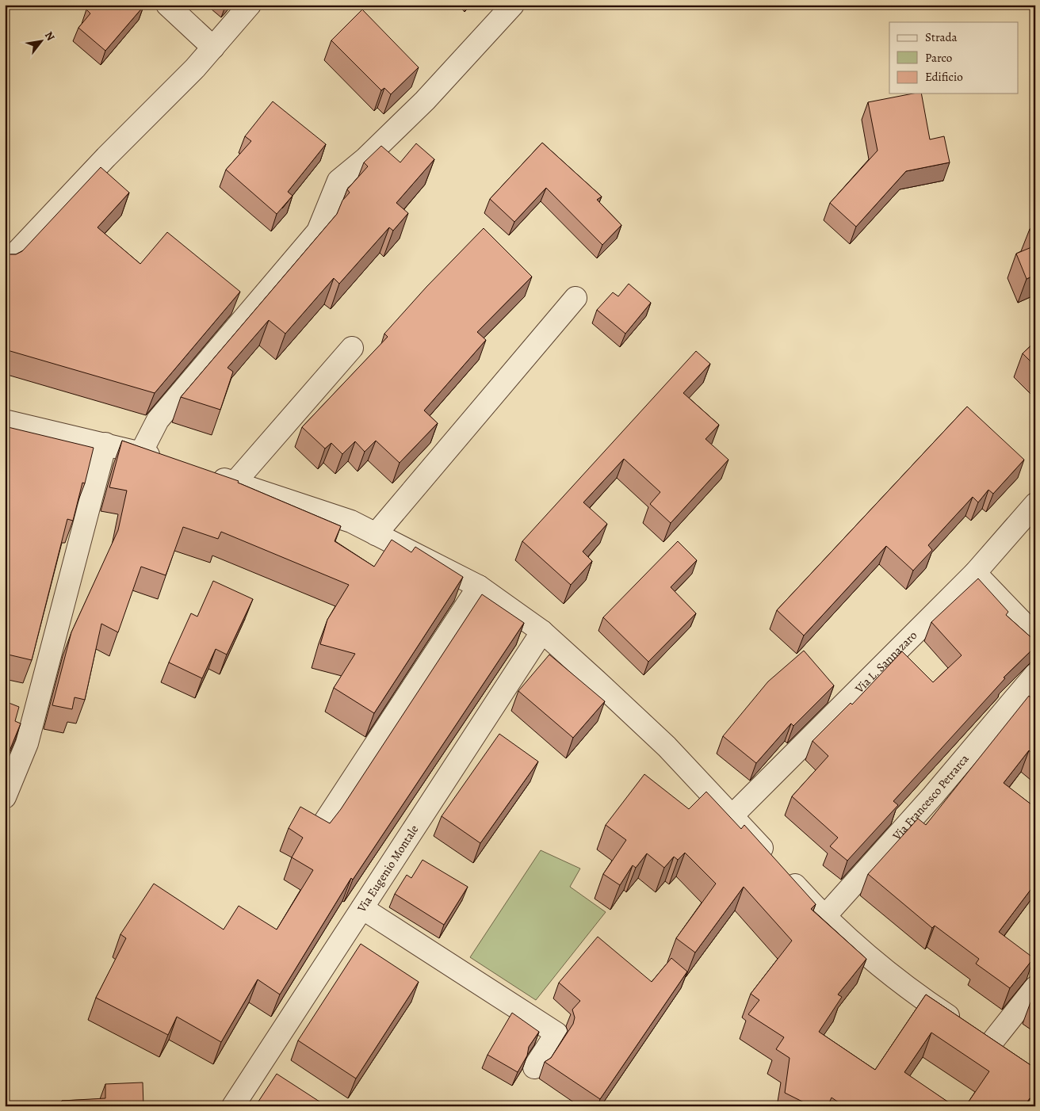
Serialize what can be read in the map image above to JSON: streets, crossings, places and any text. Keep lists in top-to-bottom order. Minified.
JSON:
{"streets":{"street":["Via L. Sannazaro","Via Francesco Petrarca","Via Eugenio Montale"]},"legend":["Strada","Parco","Edificio"],"north":"top right"}
